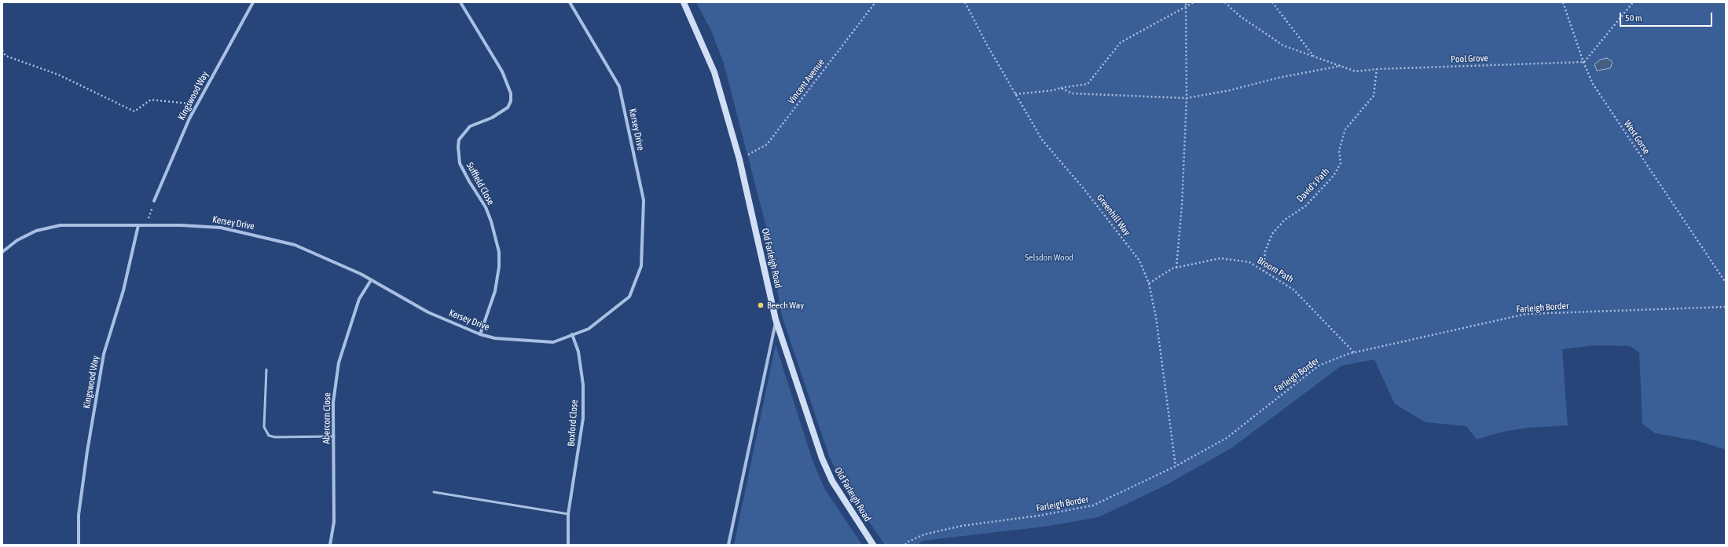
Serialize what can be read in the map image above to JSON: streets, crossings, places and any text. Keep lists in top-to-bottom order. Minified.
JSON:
{"streets":{"street":["Kingswood Way","Kersey Drive","Suffield Close","Old Farleigh Road","Abercorn Close","Boxford Close"],"path":["Pool Grove","Vincent Avenue","West Gorse","David's Path","Greenhill Way","Broom Path","Farleigh Border"]},"crossings":[["Pool Grove","West Gorse"],["Pool Grove","David's Path"],["Vincent Avenue","Old Farleigh Road"],["Kingswood Way","Kersey Drive"],["Kersey Drive","Suffield Close"],["Kersey Drive","Abercorn Close"],["Kersey Drive","Boxford Close"],["David's Path","Broom Path"],["Greenhill Way","Broom Path"],["Greenhill Way","Farleigh Border"],["Broom Path","Farleigh Border"]],"parks":["Selsdon Wood"],"places":["Beech Way"],"scale_bar":"50 m"}
